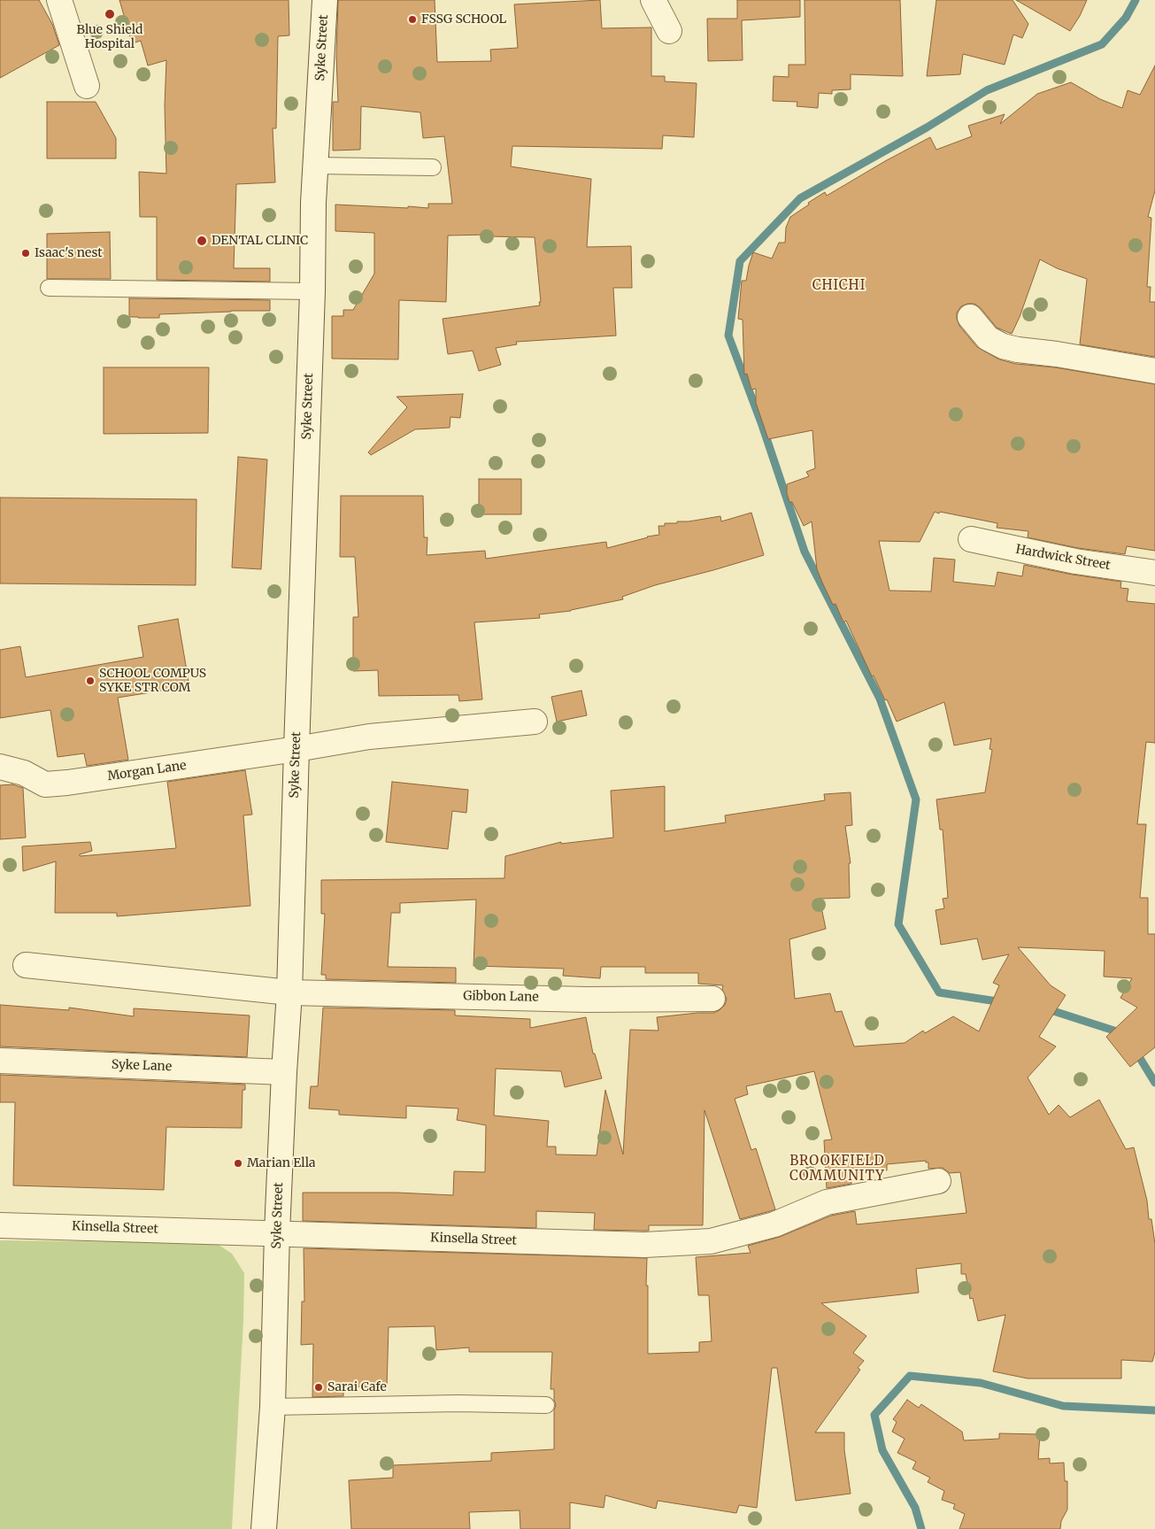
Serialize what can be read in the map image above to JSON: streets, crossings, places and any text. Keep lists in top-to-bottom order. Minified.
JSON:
{"streets":{"street":["Syke Street","Hardwick Street","Morgan Lane","Gibbon Lane","Syke Lane","Kinsella Street"]},"crossings":[["Syke Street","Morgan Lane"],["Syke Street","Gibbon Lane"],["Syke Street","Syke Lane"],["Syke Street","Kinsella Street"]],"districts":["CHICHI","BROOKFIELD COMMUNITY"],"places":["Blue Shield Hospital","FSSG SCHOOL","DENTAL CLINIC","Isaac's nest","SCHOOL COMPUS SYKE STR COM","Marian Ella","Sarai Cafe"]}
